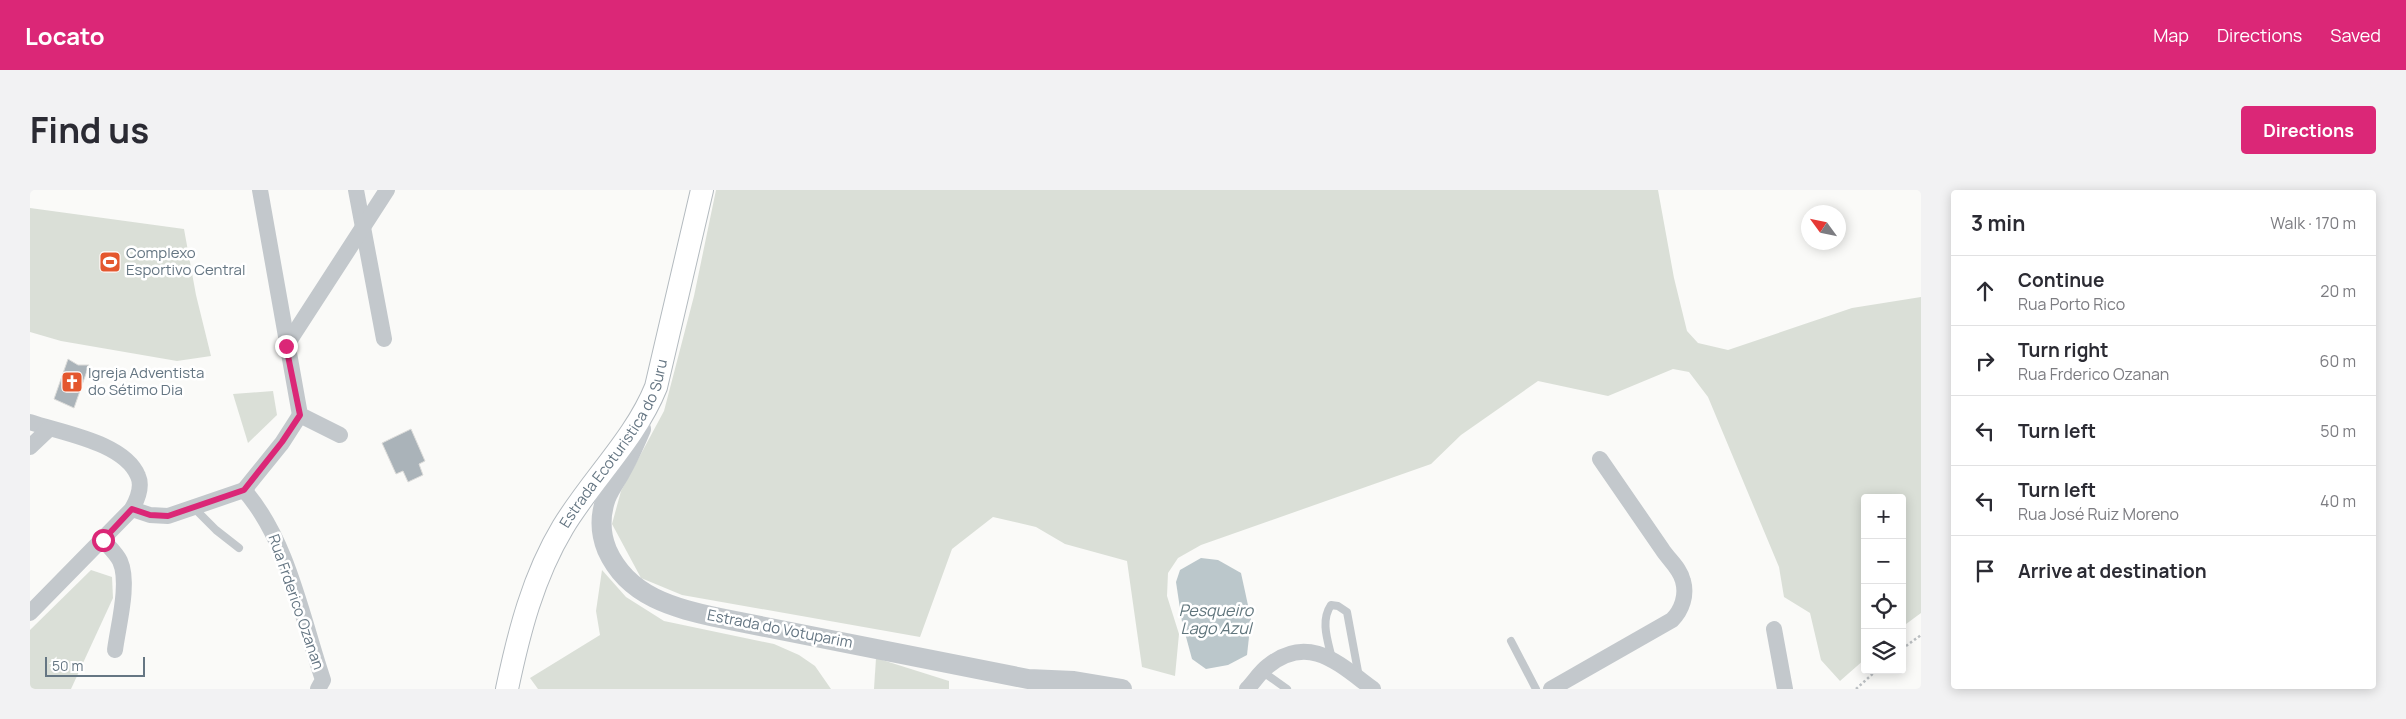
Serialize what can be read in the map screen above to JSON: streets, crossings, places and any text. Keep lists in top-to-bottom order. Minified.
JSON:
{"streets":{"main road":["Estrada Ecoturistica do Suru"],"street":["Rua Frderico Ozanan","Estrada do Votuparim"]},"crossings":[["Estrada Ecoturistica do Suru","Estrada do Votuparim"]],"water":["Pesqueiro Lago Azul"],"places":{"sports":["Complexo Esportivo Central"],"church":["Igreja Adventista do Sétimo Dia"]},"scale_bar":"50 m","north":"top left","page":{"header":"Locato","nav":["Map","Directions","Saved"],"title":"Find us","buttons":"Directions","heading":["3 min","Walk · 170 m"],"list":[["Continue","Rua Porto Rico","20 m"],["Turn right","Rua Frderico Ozanan","60 m"],["Turn left","50 m"],["Turn left","Rua José Ruiz Moreno","40 m"],"Arrive at destination"],"map_buttons":["+","−"],"scale":"50 m"}}
